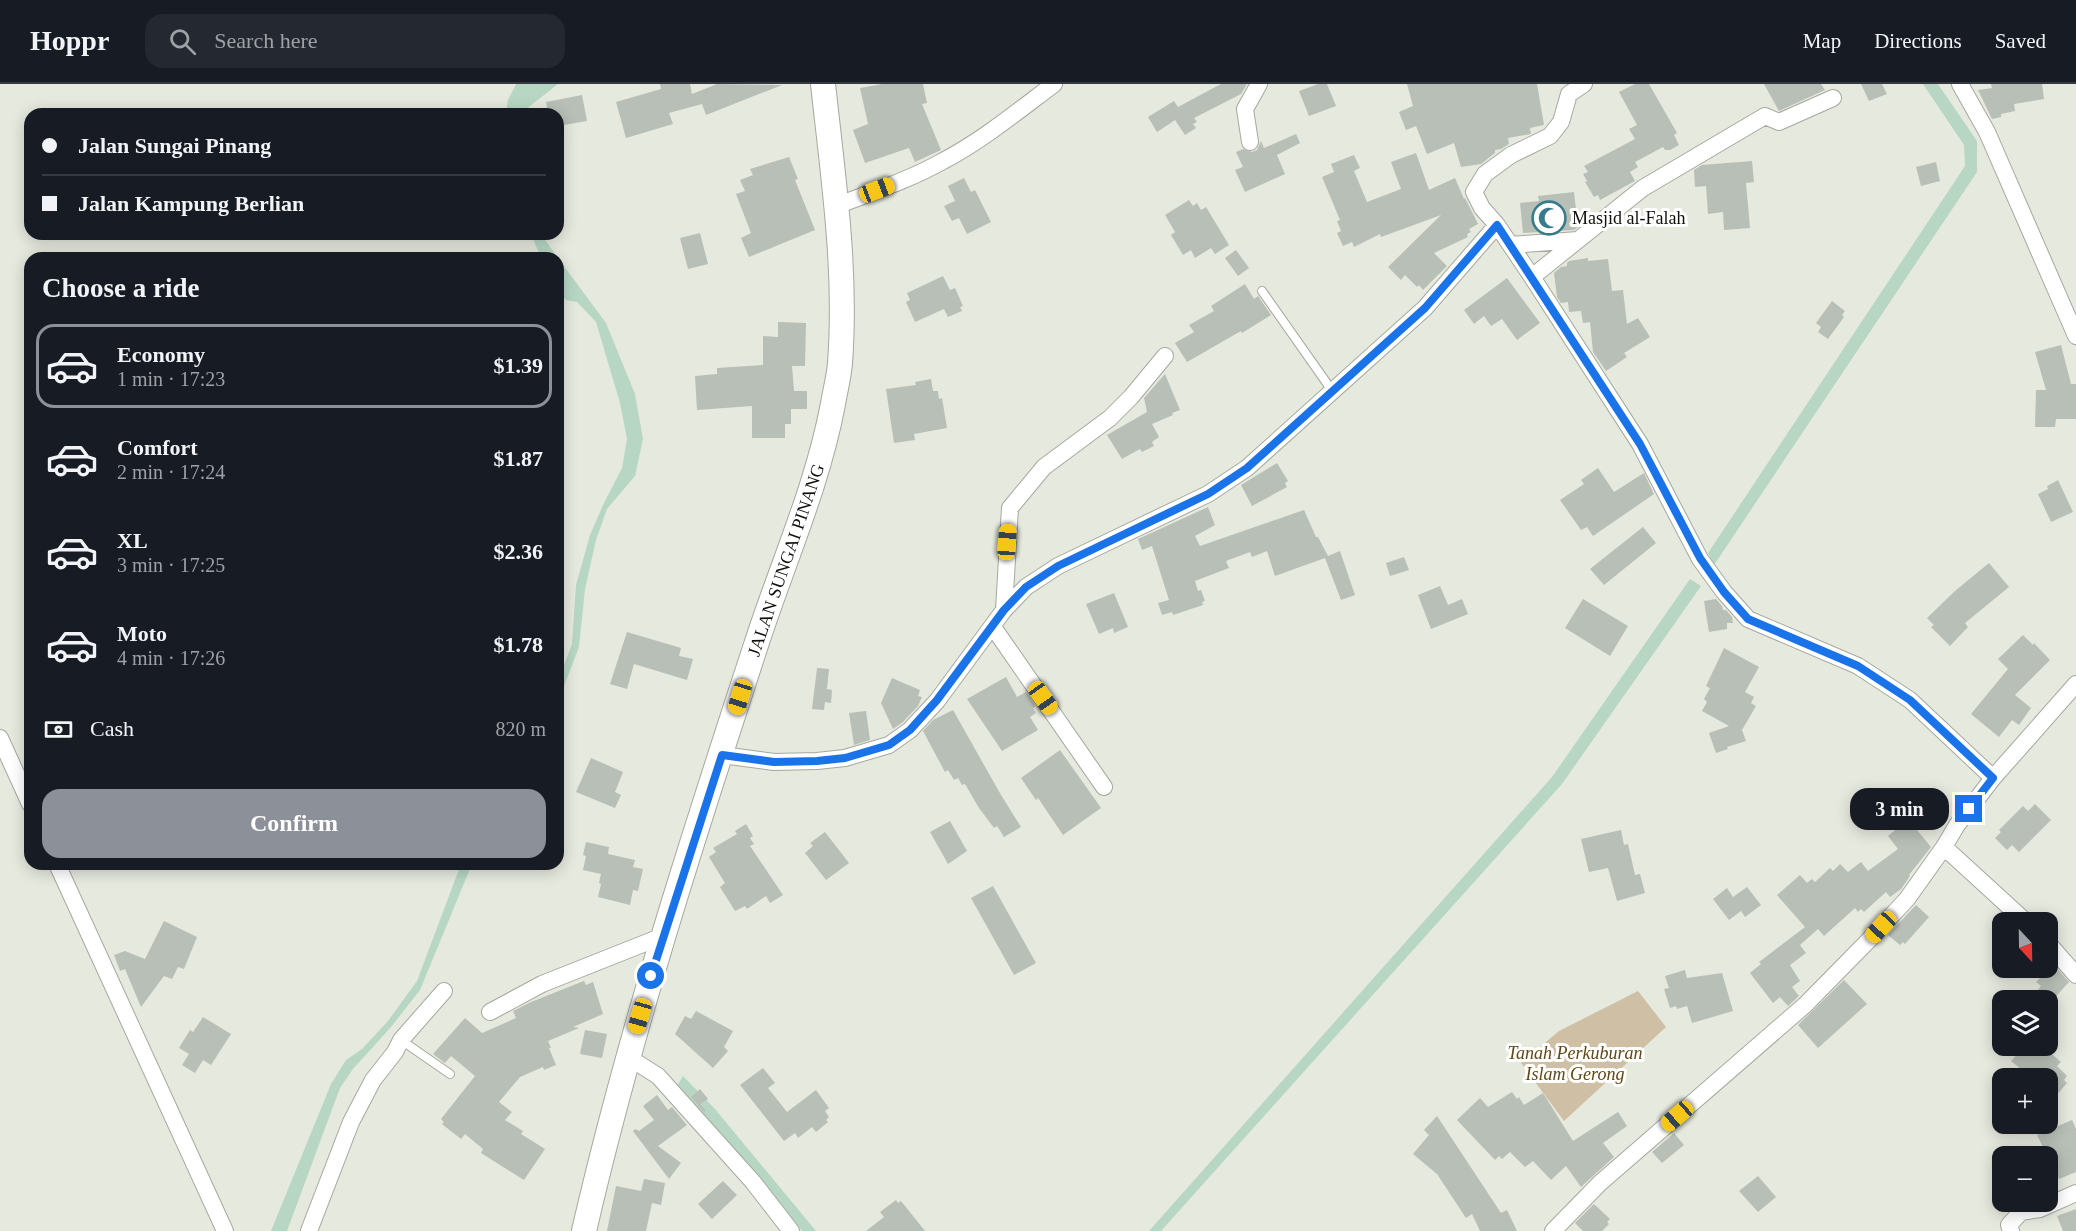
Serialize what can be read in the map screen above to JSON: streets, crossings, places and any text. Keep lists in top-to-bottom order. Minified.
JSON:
{"streets":{"street":["JALAN SUNGAI PINANG"]},"parks":["Tanah Perkuburan Islam Gerong"],"places":{"mosque":["Masjid al-Falah"]},"north":"bottom","page":{"header":"Hoppr","search":"Search here","nav":["Map","Directions","Saved"],"banner":["Jalan Sungai Pinang","Jalan Kampung Berlian"],"heading":"Choose a ride","list":[{"name":"Economy","note":"1 min · 17:23","value":"$1.39"},{"name":"Comfort","note":"2 min · 17:24","value":"$1.87"},{"name":"XL","note":"3 min · 17:25","value":"$2.36"},{"name":"Moto","note":"4 min · 17:26","value":"$1.78"}],"pay":["Cash","820 m"],"buttons":"Confirm","bubble":"3 min","map_buttons":["+","−"]}}
